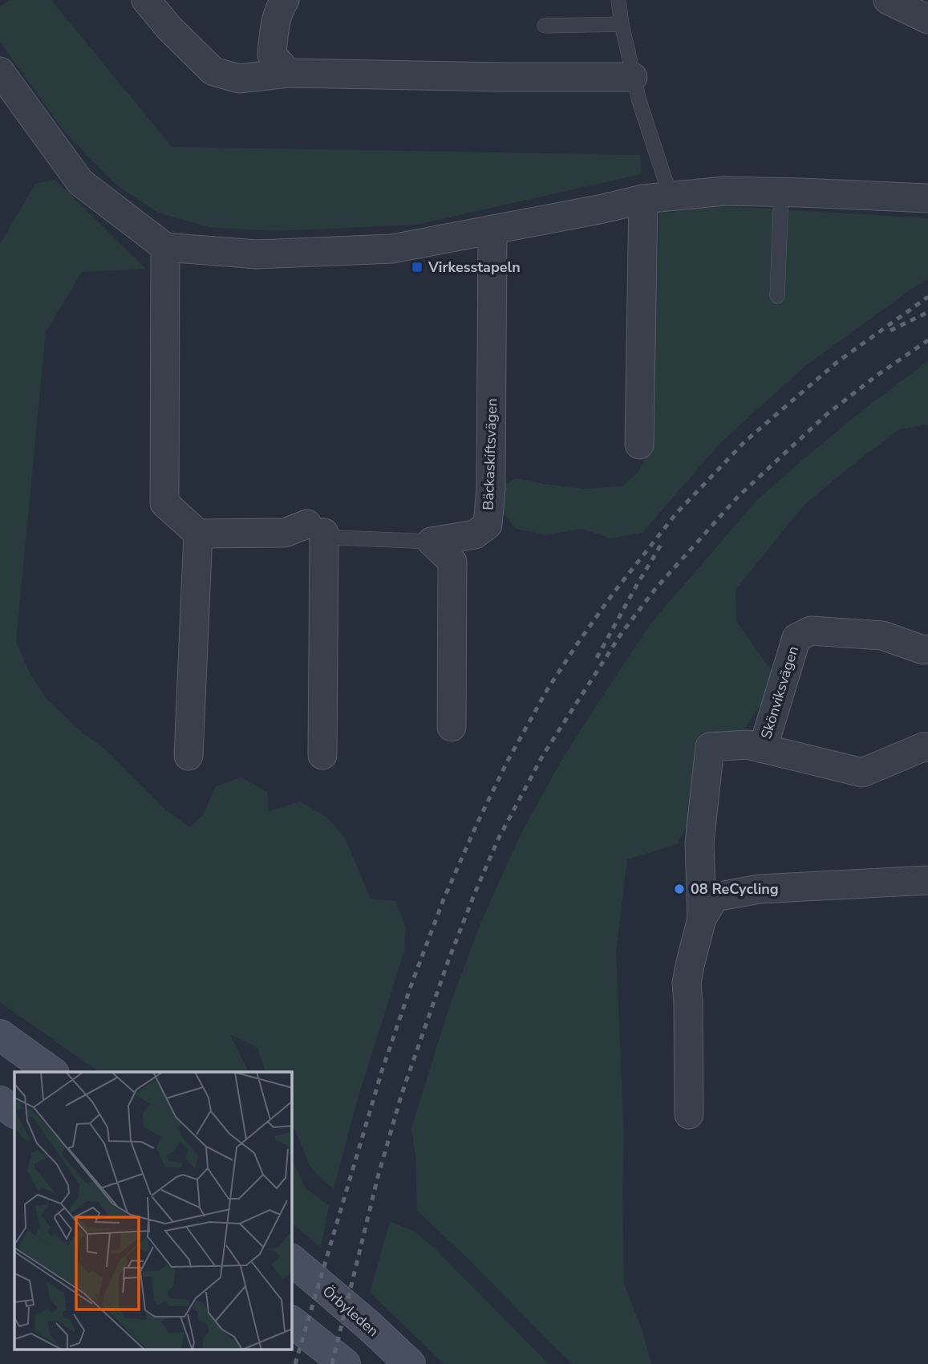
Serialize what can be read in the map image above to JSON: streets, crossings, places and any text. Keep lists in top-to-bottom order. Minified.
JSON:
{"streets":{"main road":["Örbyleden"],"street":["Bäckaskiftsvägen","Skönviksvägen"]},"places":{"transit":["Virkesstapeln"],"other":["08 ReCycling"]}}
